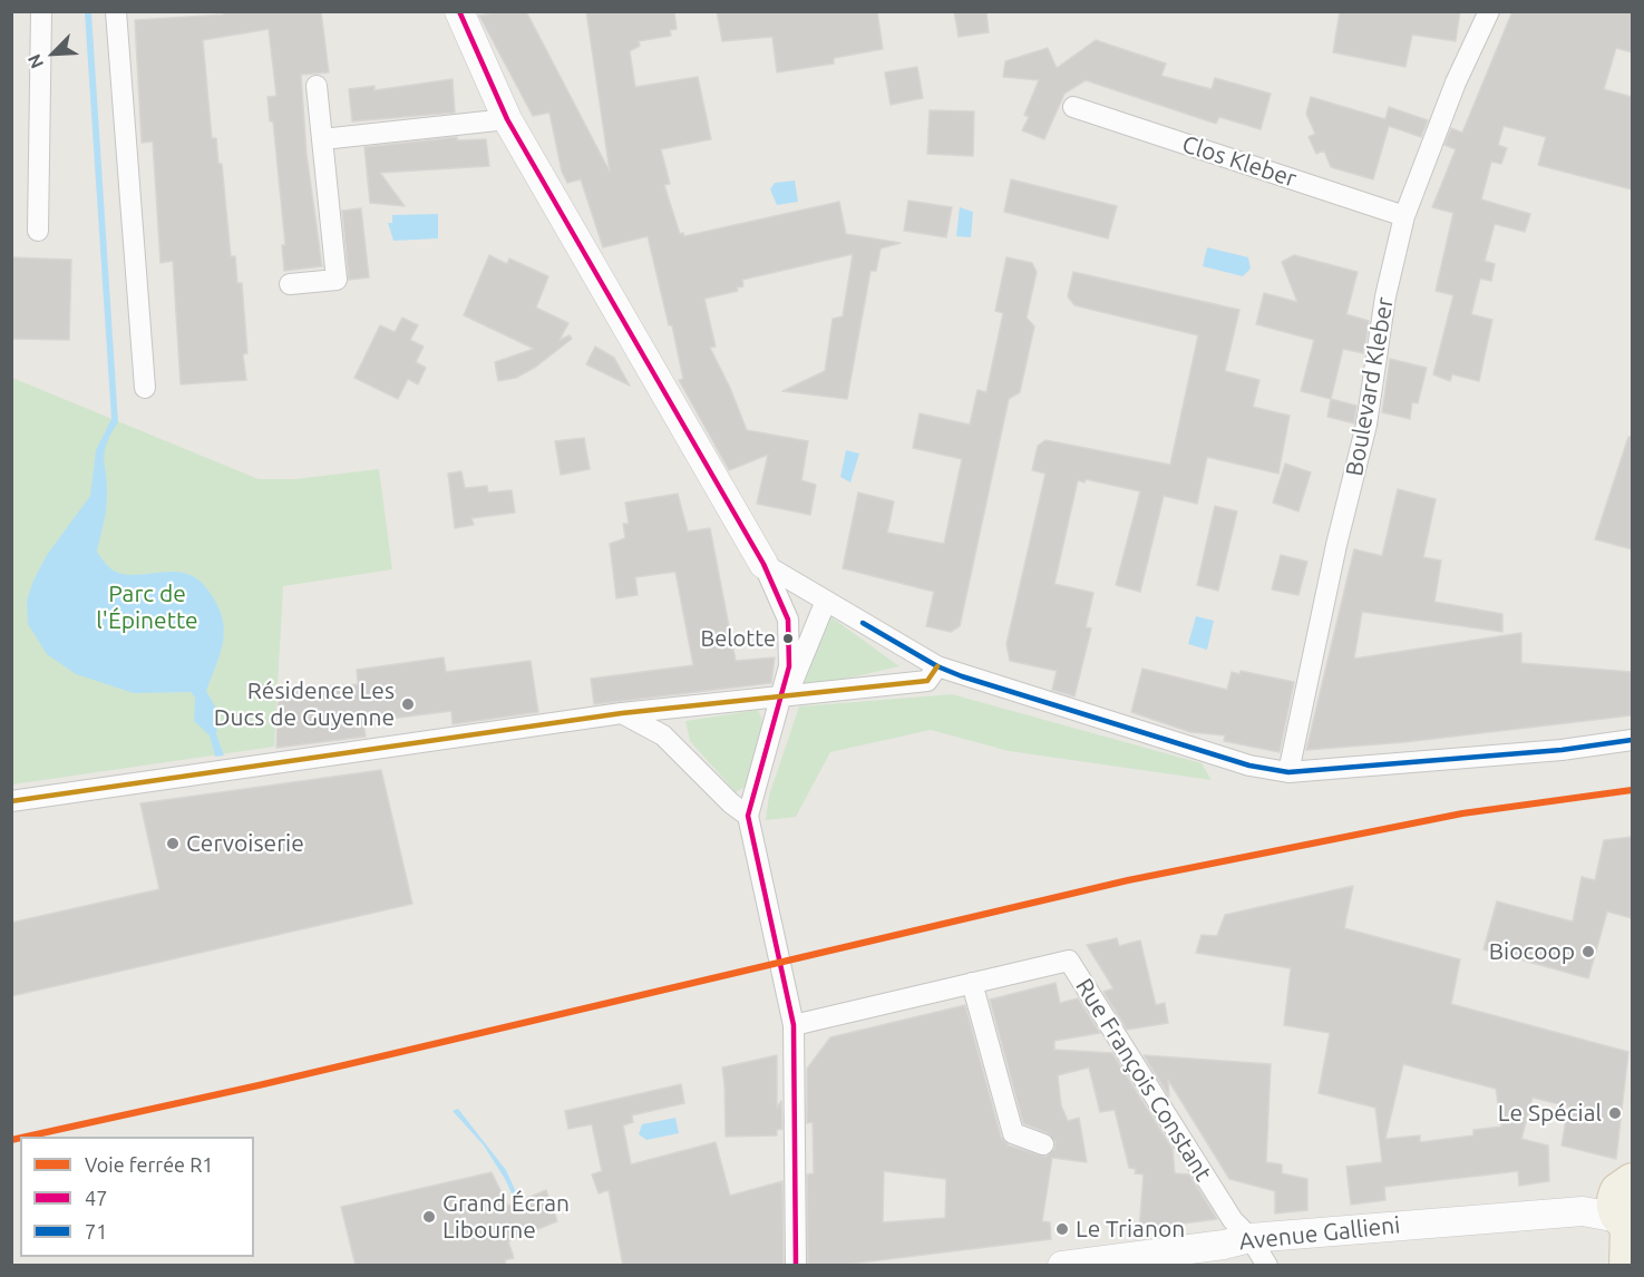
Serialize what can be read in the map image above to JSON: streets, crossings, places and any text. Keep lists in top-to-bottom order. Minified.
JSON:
{"streets":{"street":["Clos Kleber","Boulevard Kleber","Rue François Constant","Avenue Gallieni"]},"crossings":[["Clos Kleber","Boulevard Kleber"],["Rue François Constant","Avenue Gallieni"]],"parks":["Parc de l'Épinette"],"places":["Belotte","Résidence Les Ducs de Guyenne","Cervoiserie","Biocoop","Le Spécial","Grand Écran Libourne","Le Trianon"],"lines":["transit line 47","transit line 71","rail line R1"],"legend":["Voie ferrée R1","47","71"],"north":"bottom left"}
